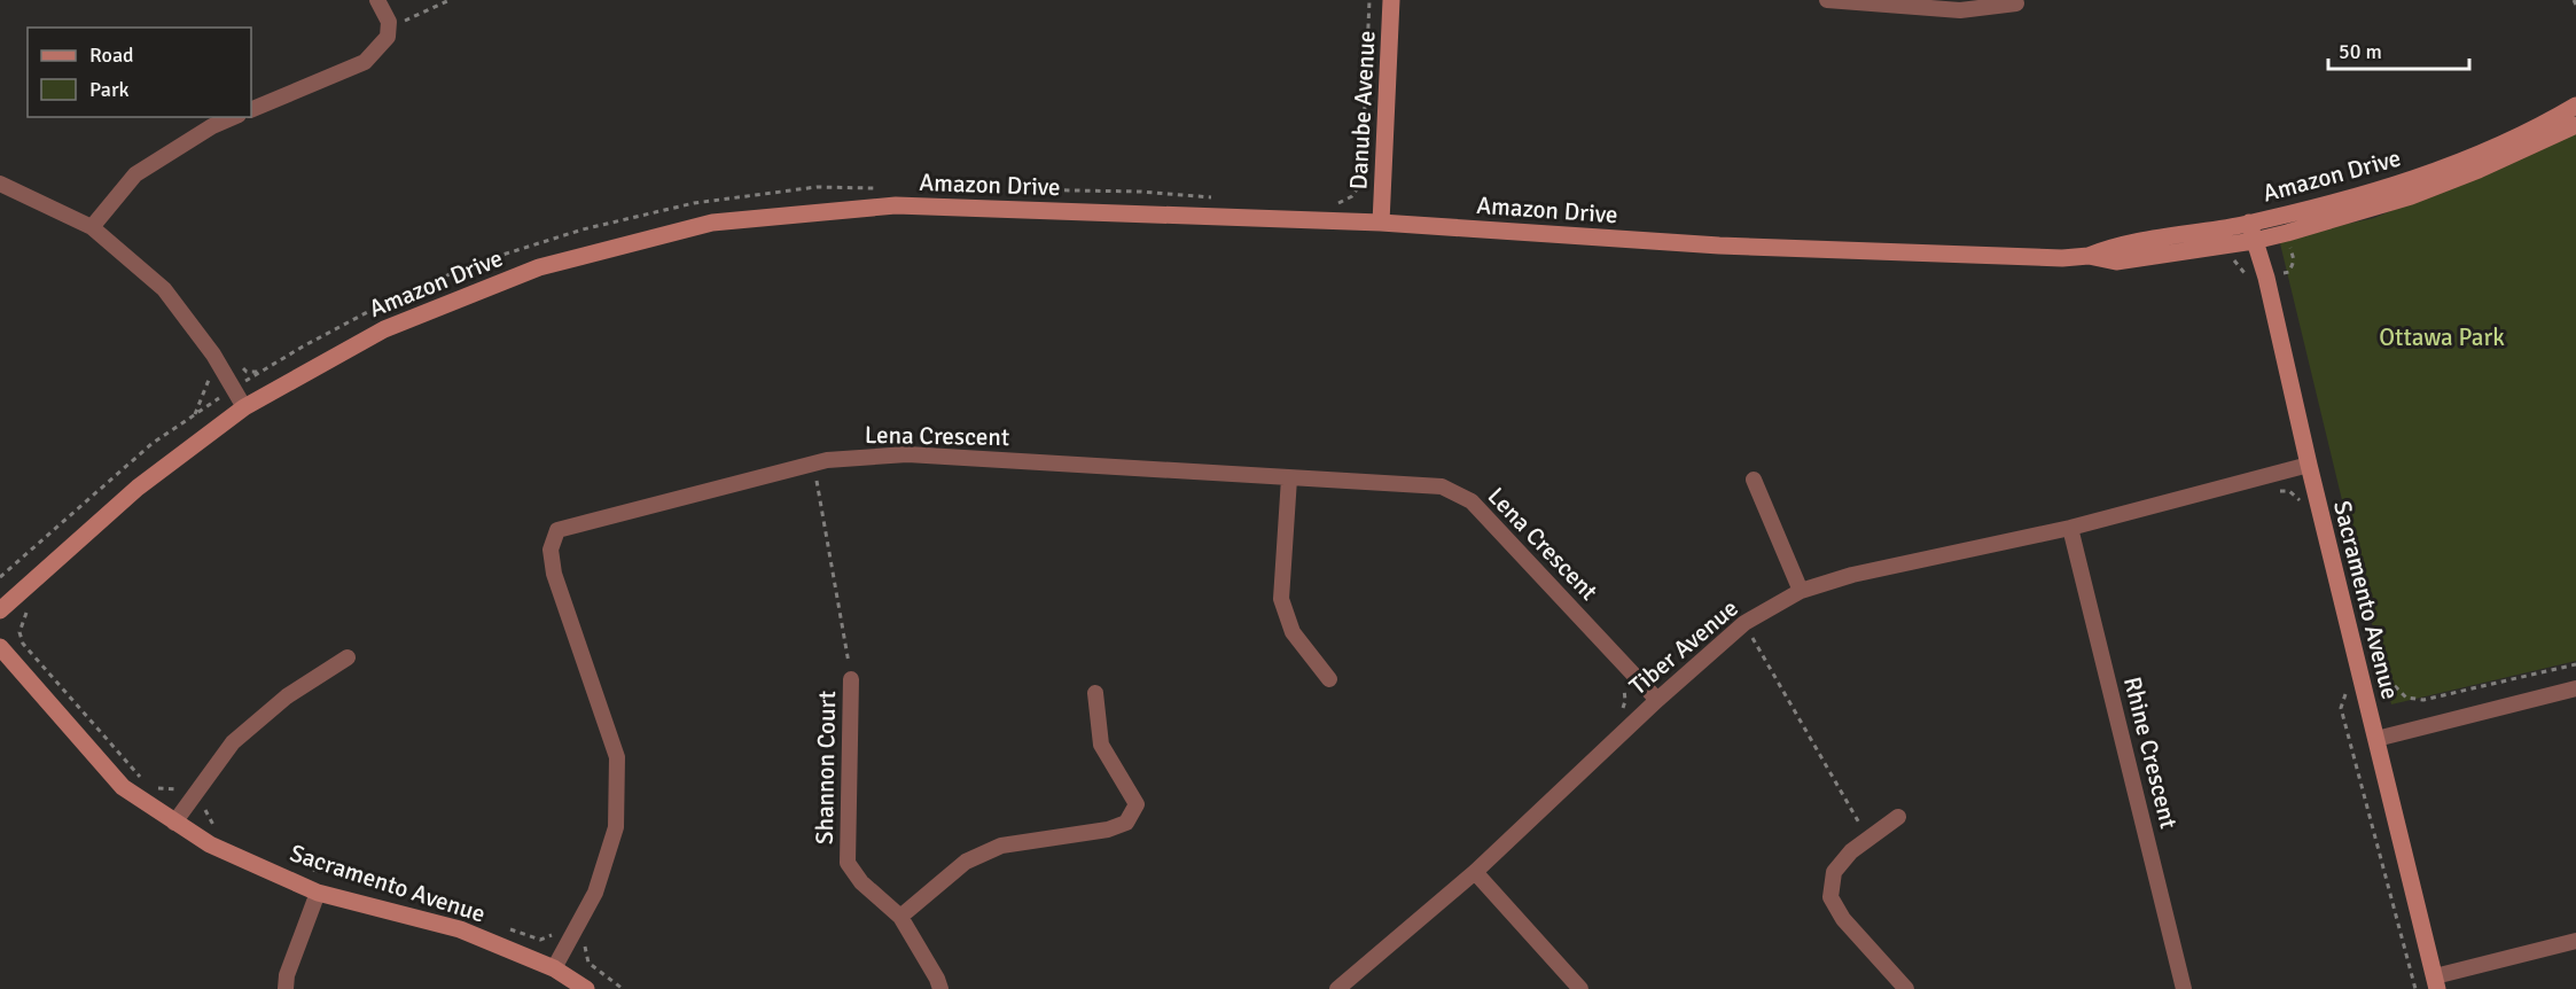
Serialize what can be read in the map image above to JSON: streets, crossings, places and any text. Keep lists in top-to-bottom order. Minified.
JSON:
{"streets":{"street":["Danube Avenue","Amazon Drive","Lena Crescent","Sacramento Avenue","Tiber Avenue","Rhine Crescent","Shannon Court"]},"crossings":[["Danube Avenue","Amazon Drive"],["Amazon Drive","Sacramento Avenue"],["Lena Crescent","Sacramento Avenue"],["Lena Crescent","Tiber Avenue"],["Sacramento Avenue","Tiber Avenue"],["Tiber Avenue","Rhine Crescent"]],"parks":["Ottawa Park"],"legend":["Road","Park"],"scale_bar":"50 m"}
